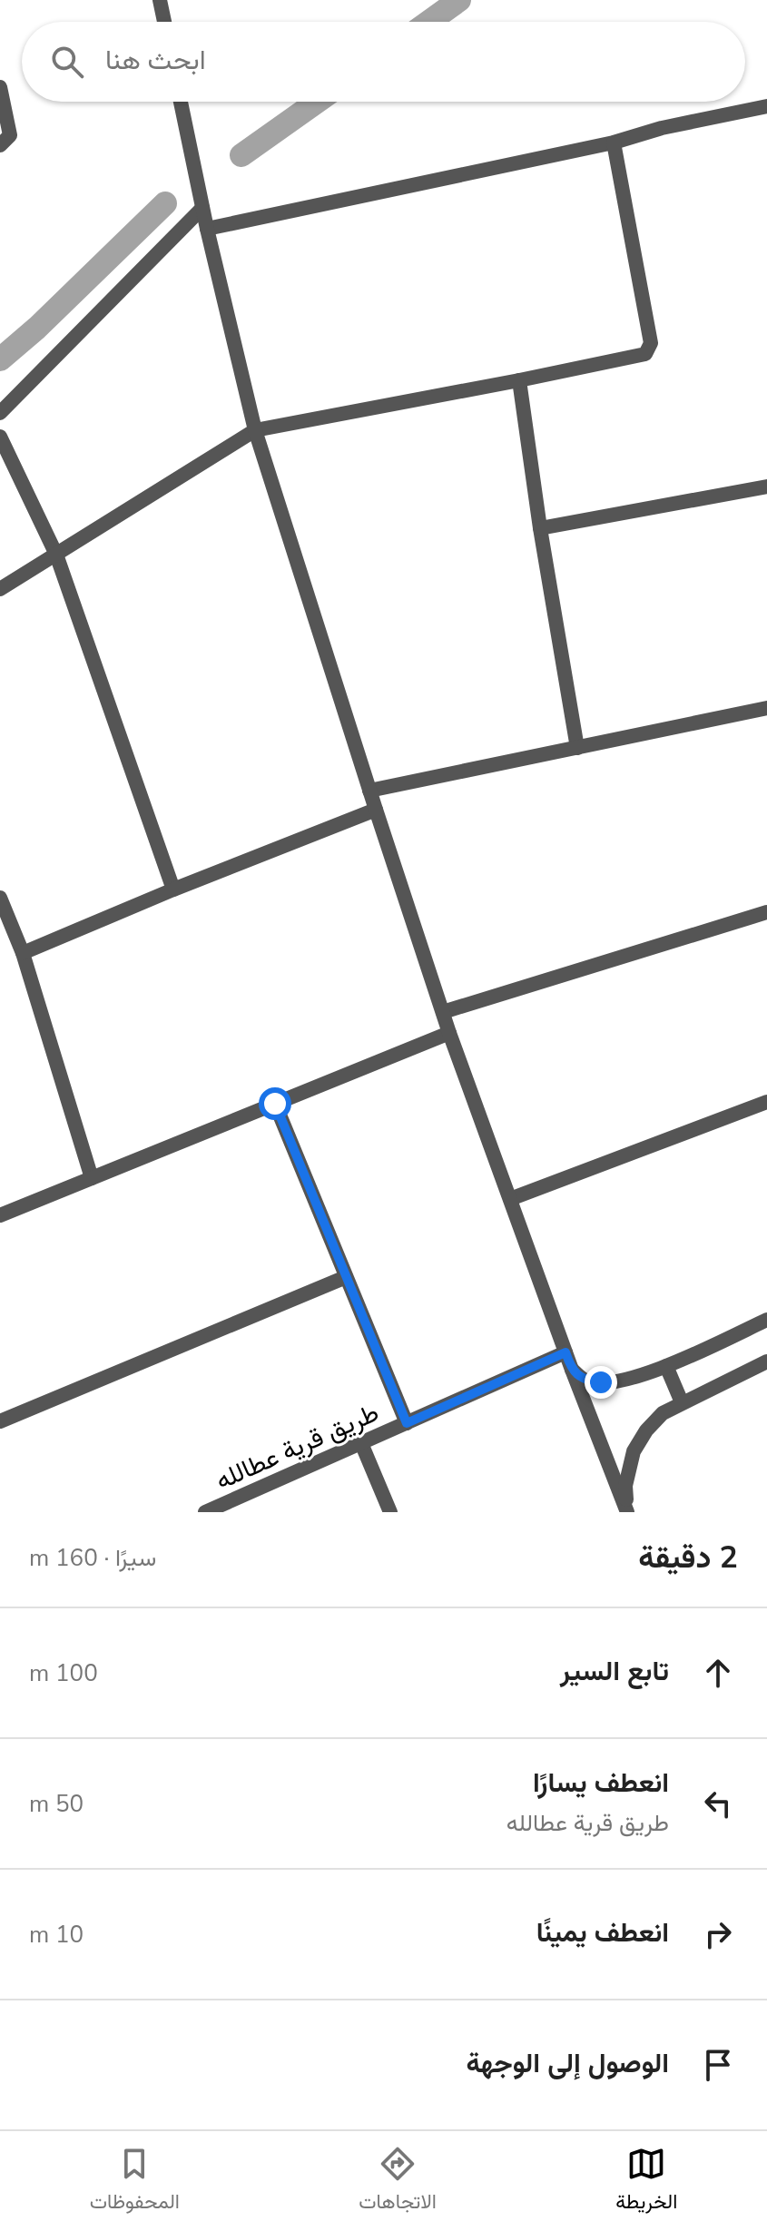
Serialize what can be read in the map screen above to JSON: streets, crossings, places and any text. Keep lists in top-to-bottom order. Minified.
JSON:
{"streets":{"street":["طريق قرية عطالله"]},"page":{"search":"ابحث هنا","heading":["2 دقيقة","سيرًا · 160 m"],"list":[["تابع السير","100 m"],["انعطف يسارًا","طريق قرية عطالله","50 m"],["انعطف يمينًا","10 m"],"الوصول إلى الوجهة"],"nav":["الخريطة","الاتجاهات","المحفوظات"]}}
